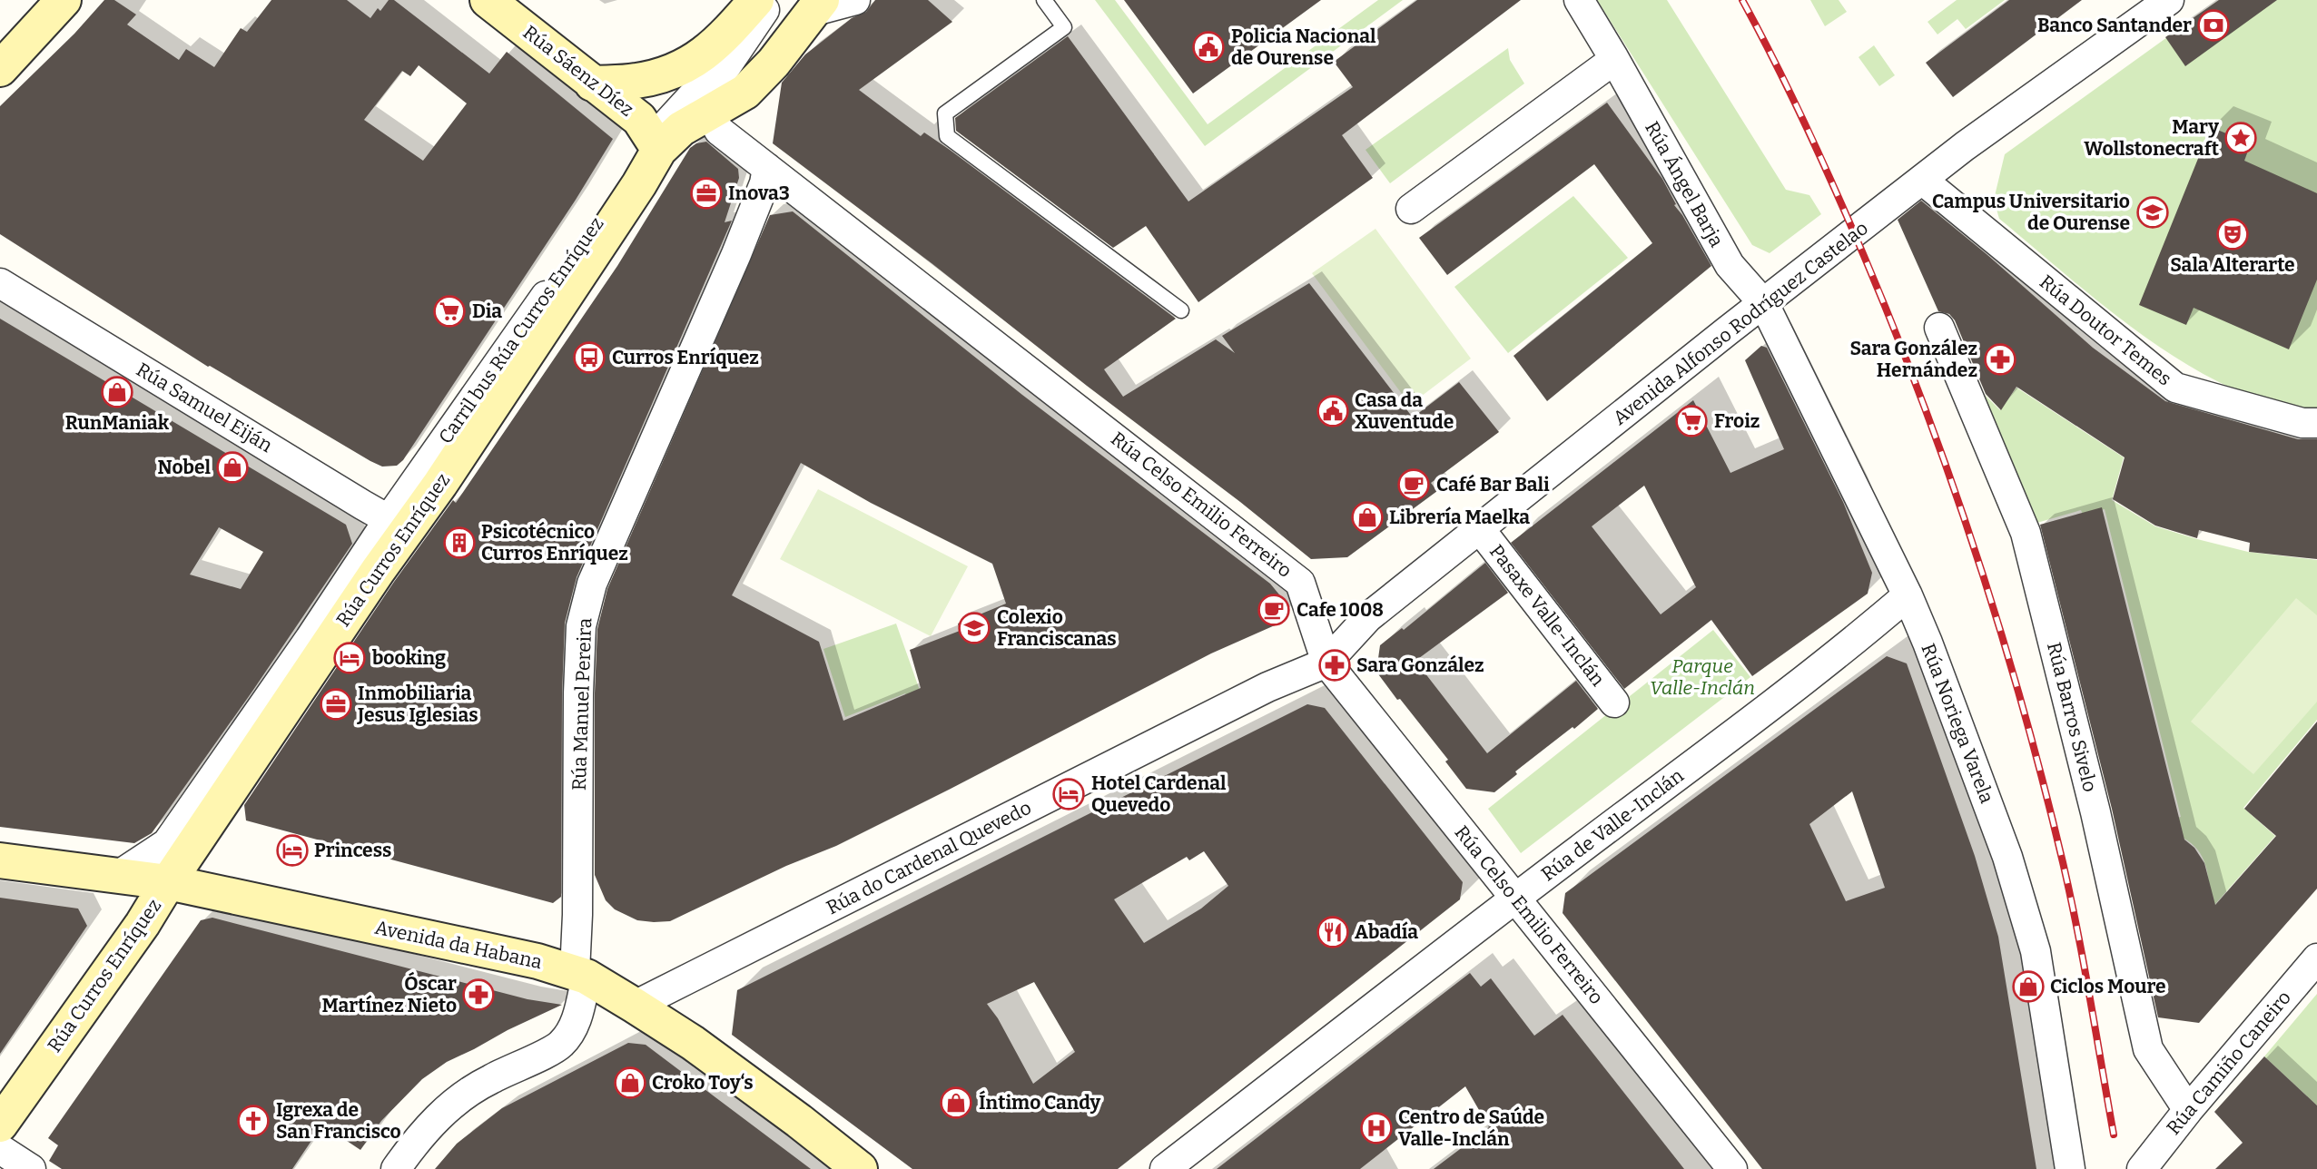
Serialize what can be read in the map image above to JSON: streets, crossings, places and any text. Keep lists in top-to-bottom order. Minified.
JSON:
{"streets":{"street":["Rúa Sáenz Díez","Rúa Ángel Barja","Avenida Alfonso Rodríguez Castelao","Rúa Doutor Temes","Rúa Samuel Eiján","Rúa Celso Emilio Ferreiro","Rúa Curros Enríquez","Pasaxe Valle-Inclán","Rúa Manuel Pereira","Rúa Barros Sivelo","Rúa Noriega Varela","Rúa de Valle-Inclán","Rúa do Cardenal Quevedo","Avenida da Habana","Rúa Camiño Caneiro"]},"crossings":[["Rúa Sáenz Díez","Rúa Curros Enríquez"],["Rúa Ángel Barja","Avenida Alfonso Rodríguez Castelao"],["Rúa Ángel Barja","Rúa Noriega Varela"],["Avenida Alfonso Rodríguez Castelao","Rúa Doutor Temes"],["Avenida Alfonso Rodríguez Castelao","Rúa Celso Emilio Ferreiro"],["Avenida Alfonso Rodríguez Castelao","Pasaxe Valle-Inclán"],["Avenida Alfonso Rodríguez Castelao","Rúa Noriega Varela"],["Avenida Alfonso Rodríguez Castelao","Rúa do Cardenal Quevedo"],["Rúa Samuel Eiján","Rúa Curros Enríquez"],["Rúa Celso Emilio Ferreiro","Rúa Curros Enríquez"],["Rúa Celso Emilio Ferreiro","Rúa Manuel Pereira"],["Rúa Celso Emilio Ferreiro","Rúa de Valle-Inclán"],["Rúa Celso Emilio Ferreiro","Rúa do Cardenal Quevedo"],["Rúa Curros Enríquez","Avenida da Habana"],["Rúa Manuel Pereira","Avenida da Habana"],["Rúa Barros Sivelo","Rúa Camiño Caneiro"],["Rúa Noriega Varela","Rúa de Valle-Inclán"],["Rúa do Cardenal Quevedo","Avenida da Habana"]],"parks":["Parque Valle-Inclán"],"places":{"bank":["Banco Santander"],"public building":["Policia Nacional de Ourense","Casa da Xuventude"],"place":["Mary Wollstonecraft"],"office":["Inova3","Inmobiliaria Jesus Iglesias"],"school or university":["Campus Universitario de Ourense","Colexio Franciscanas"],"theatre":["Sala Alterarte"],"supermarket":["Dia","Froiz"],"bus stop":["Curros Enríquez"],"pharmacy":["Sara González Hernández","Sara González","Óscar Martínez Nieto"],"shop":["RunManiak","Nobel","Librería Maelka","Ciclos Moure","Croko Toy‘s","Íntimo Candy"],"cafe":["Café Bar Bali","Cafe 1008"],"building":["Psicotécnico Curros Enríquez"],"hotel":["booking","Hotel Cardenal Quevedo","Princess"],"restaurant":["Abadía"],"church":["Igrexa de San Francisco"],"hospital":["Centro de Saúde Valle-Inclán"]}}
